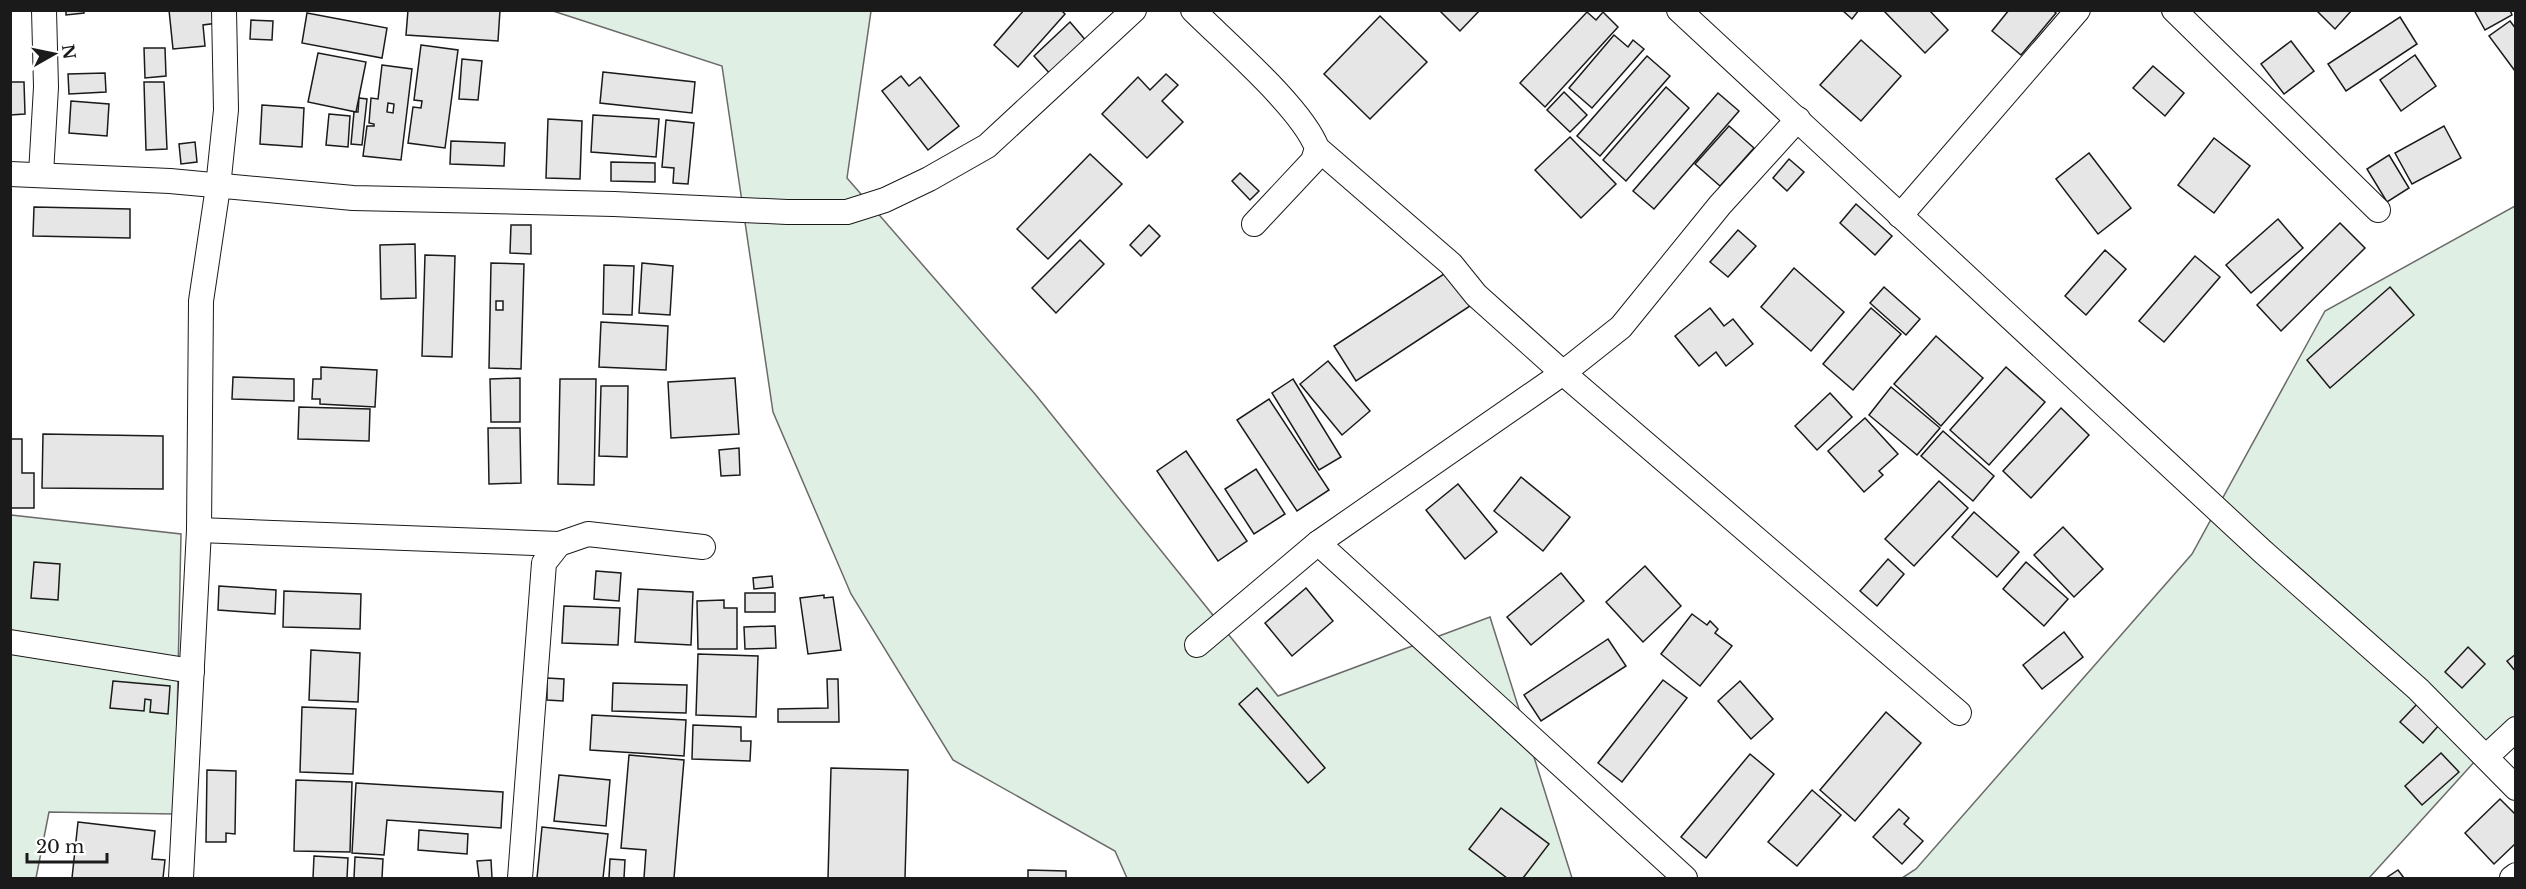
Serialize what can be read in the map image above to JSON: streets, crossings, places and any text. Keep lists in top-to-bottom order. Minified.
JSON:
{"scale_bar":"20 m","north":"right"}
